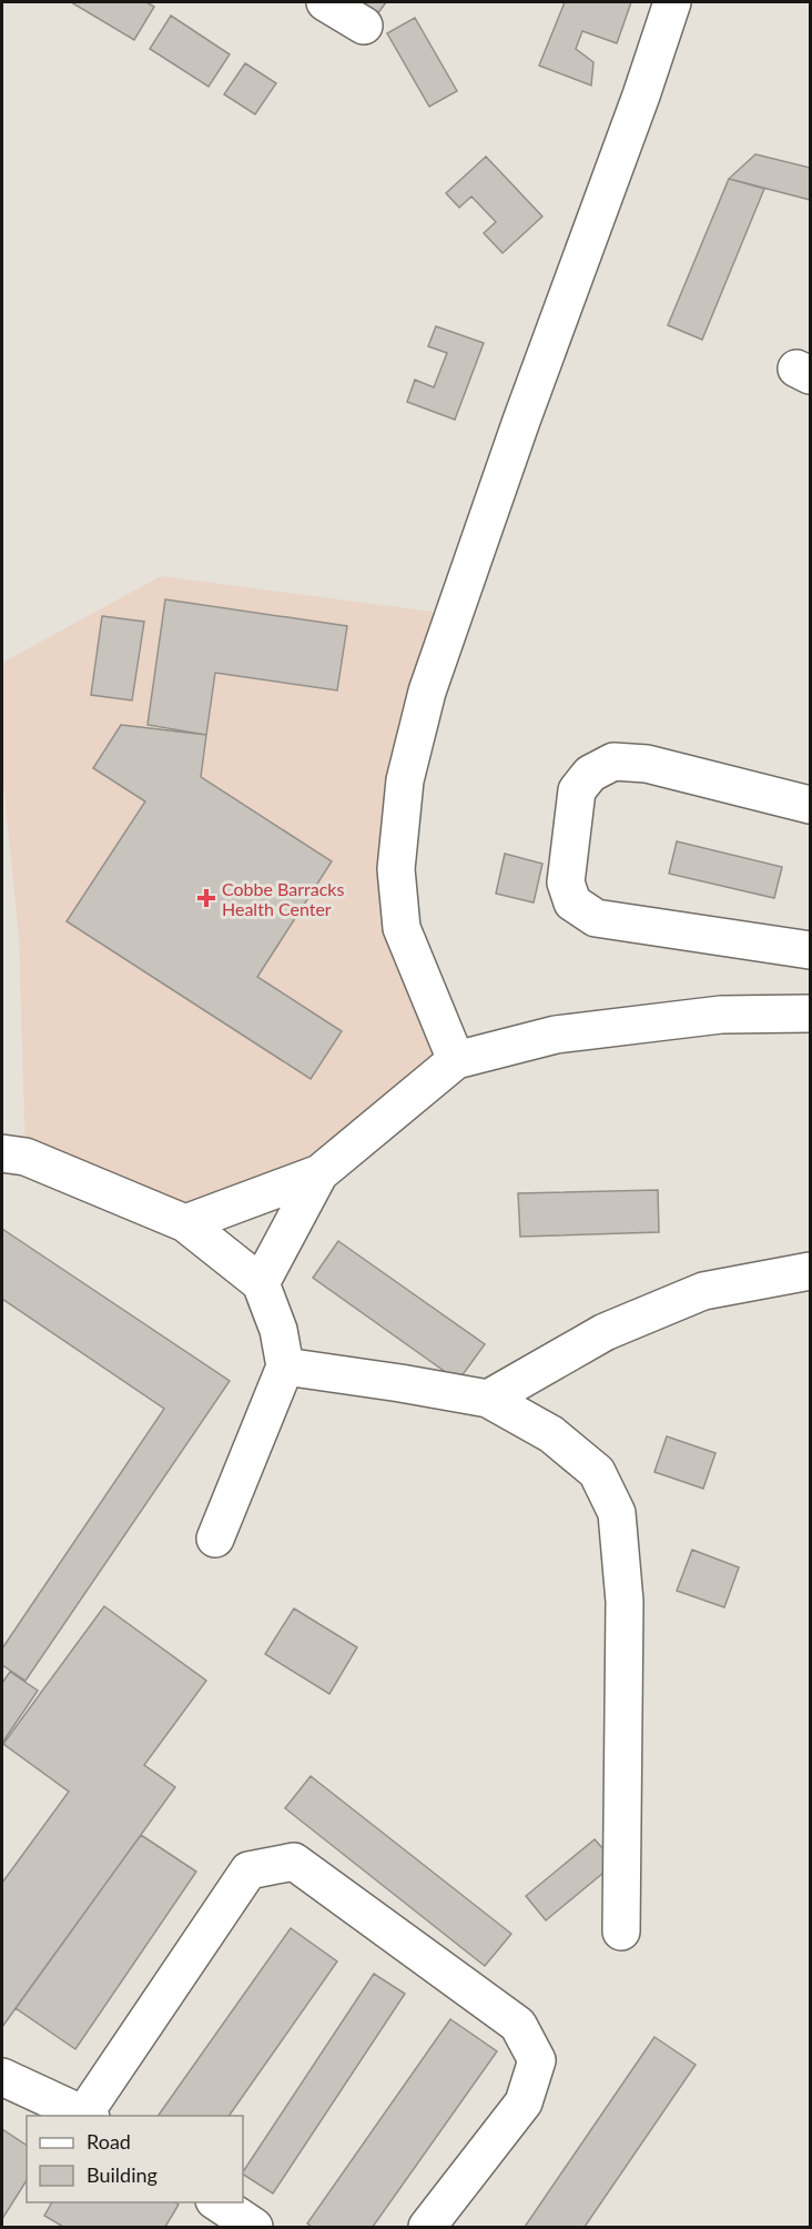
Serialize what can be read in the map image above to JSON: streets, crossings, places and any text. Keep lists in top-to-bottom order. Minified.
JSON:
{"places":{"health":["Cobbe Barracks Health Center"]},"legend":["Road","Building"]}
